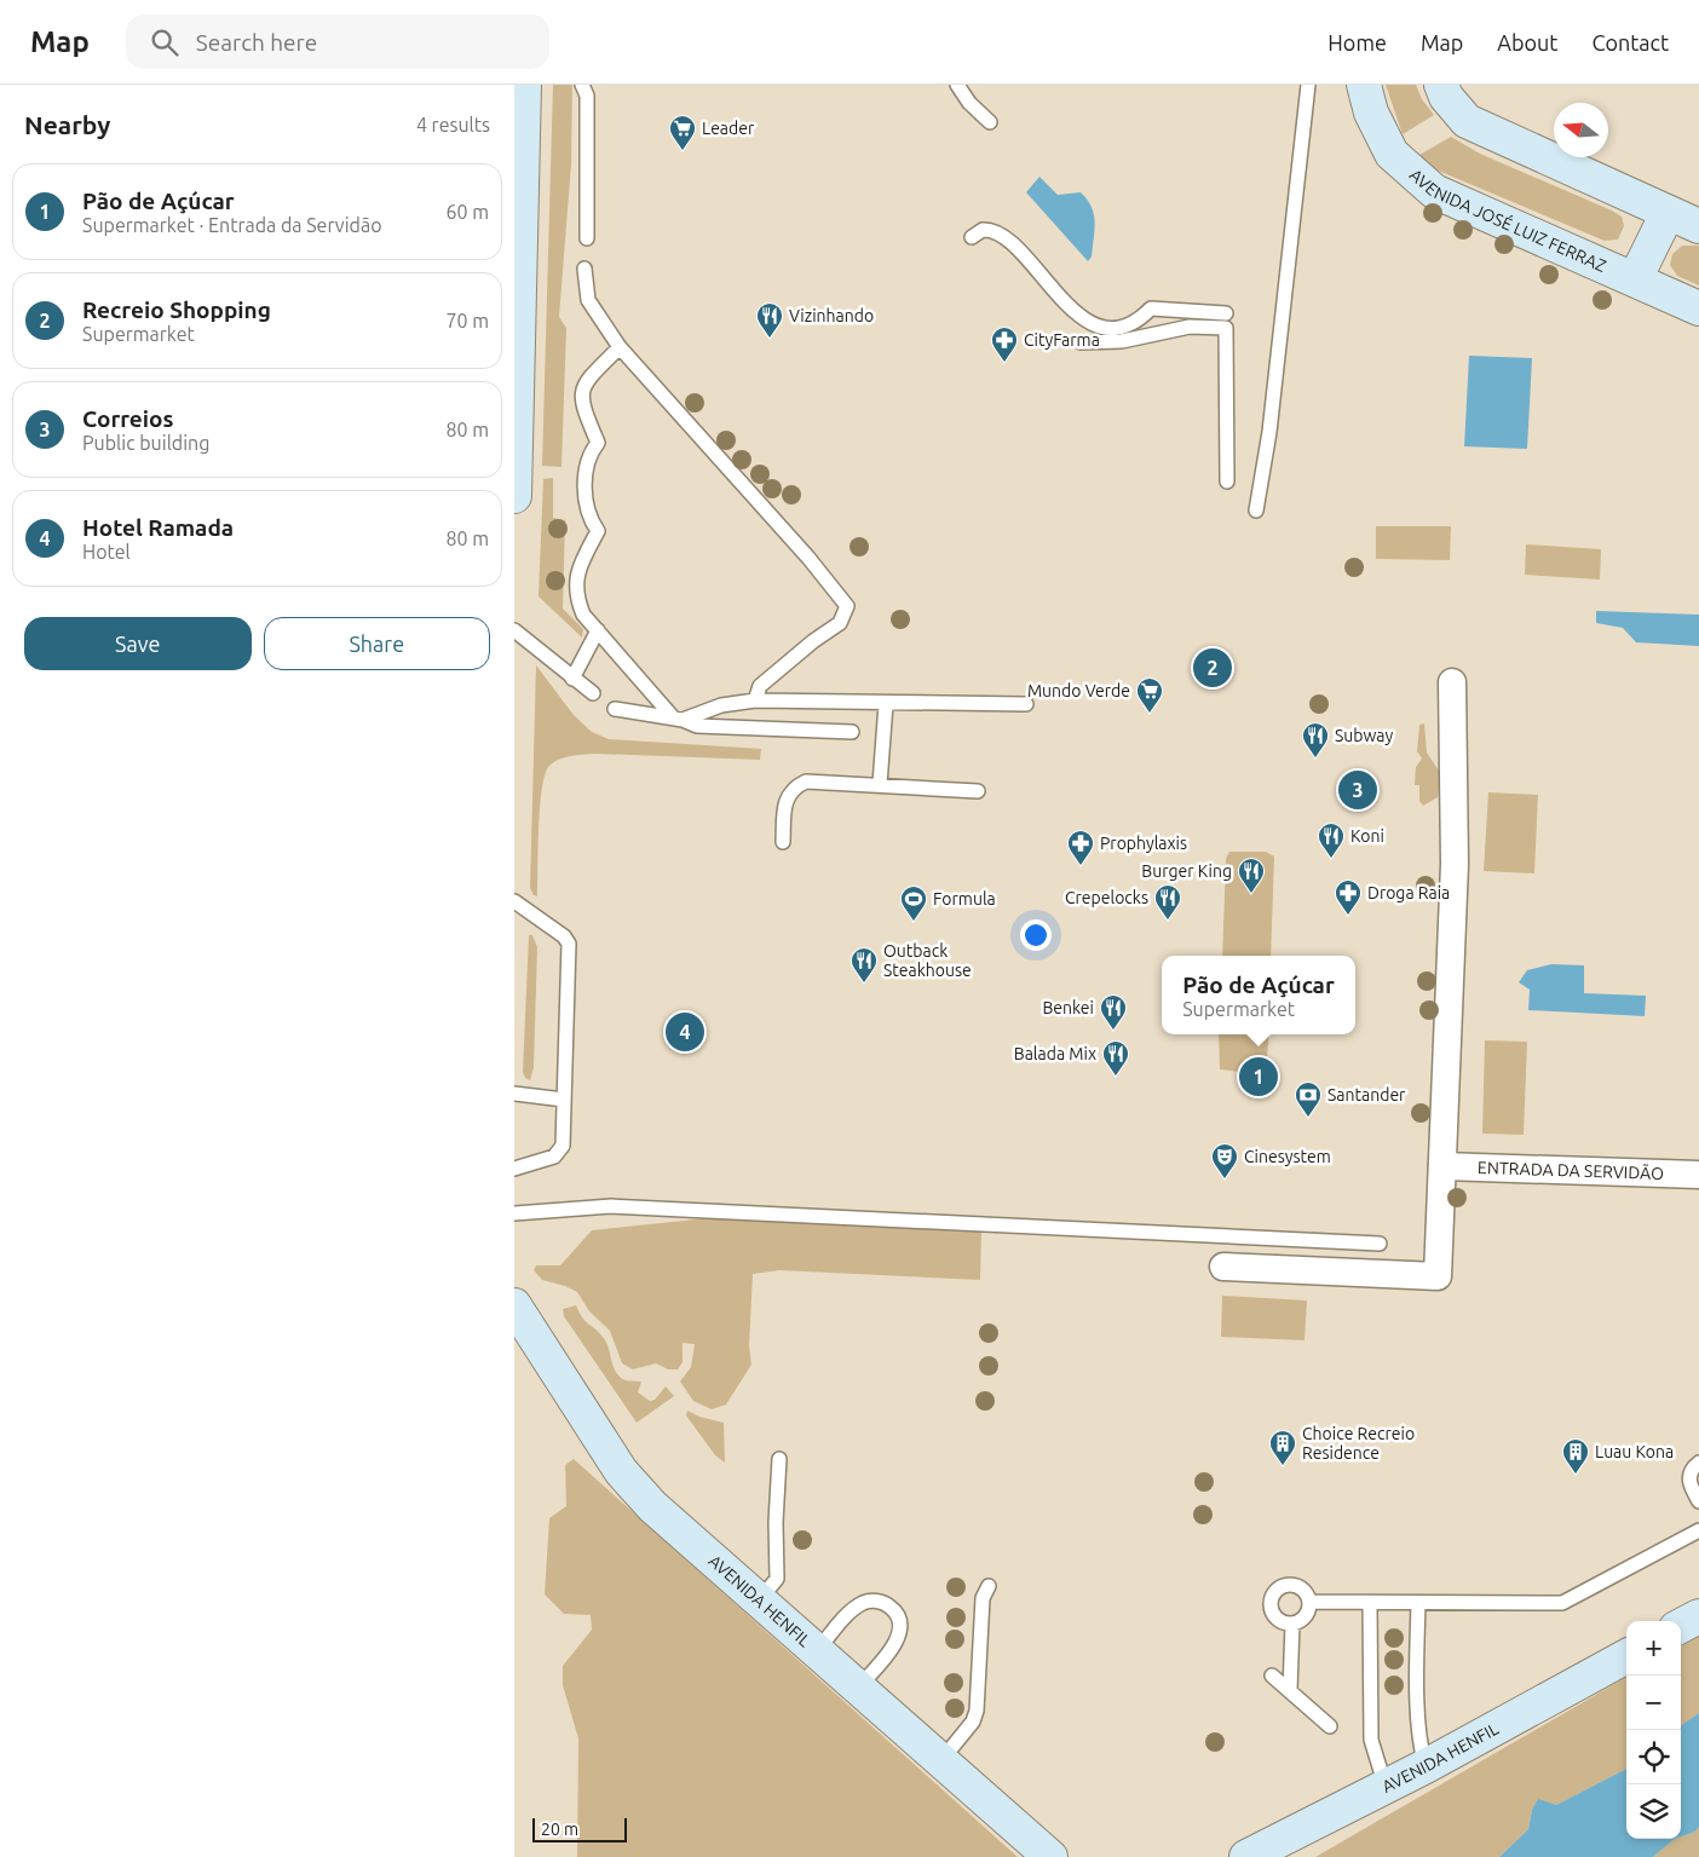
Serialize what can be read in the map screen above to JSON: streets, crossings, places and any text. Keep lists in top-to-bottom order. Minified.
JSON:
{"streets":{"street":["AVENIDA JOSÉ LUIZ FERRAZ","ENTRADA DA SERVIDÃO","AVENIDA HENFIL"]},"places":{"supermarket":["Leader","Mundo Verde"],"restaurant":["Vizinhando","Subway","Koni","Burger King","Crepelocks","Outback Steakhouse","Benkei","Balada Mix"],"pharmacy":["CityFarma","Prophylaxis","Droga Raia"],"sports":["Formula"],"bank":["Santander"],"theatre":["Cinesystem"],"building":["Choice Recreio Residence","Luau Kona"]},"scale_bar":"20 m","north":"left","page":{"header":"Map","search":"Search here","nav":["Home","Map","About","Contact"],"heading":["Nearby","4 results"],"list":[{"mark":"1","name":"Pão de Açúcar","note":"Supermarket · Entrada da Servidão","value":"60 m"},{"mark":"2","name":"Recreio Shopping","note":"Supermarket","value":"70 m"},{"mark":"3","name":"Correios","note":"Public building","value":"80 m"},{"mark":"4","name":"Hotel Ramada","note":"Hotel","value":"80 m"}],"buttons":["Save","Share"],"pins":["2","3","4","1"],"popup":["Pão de Açúcar","Supermarket"],"map_buttons":["+","−"],"scale":"20 m"}}
